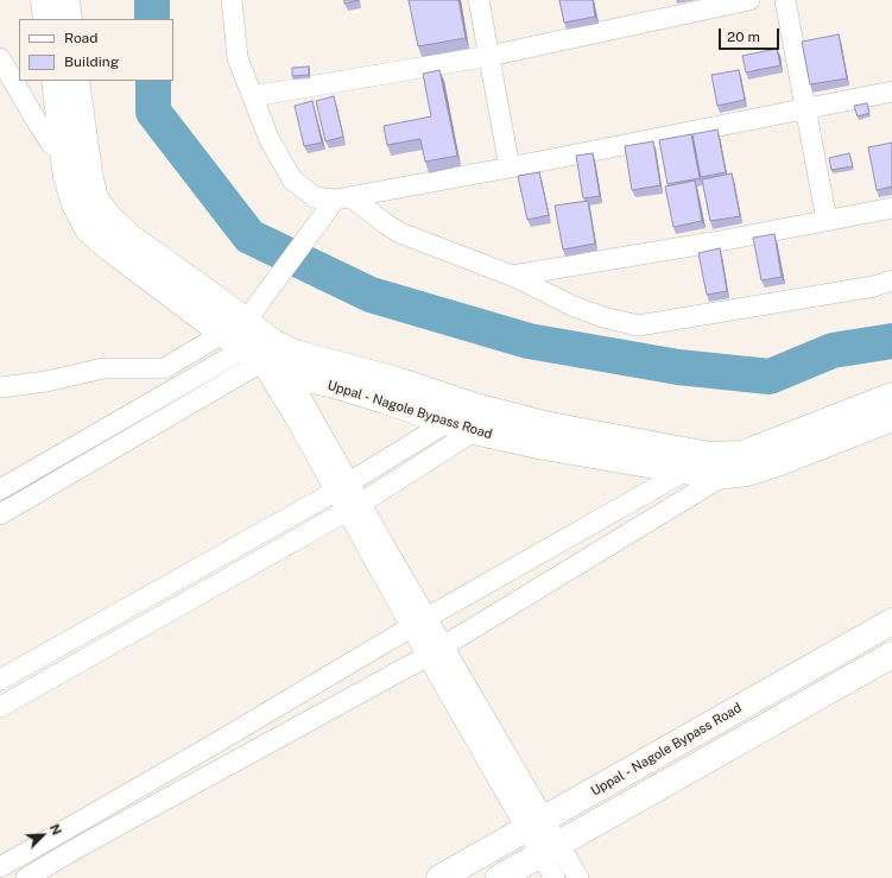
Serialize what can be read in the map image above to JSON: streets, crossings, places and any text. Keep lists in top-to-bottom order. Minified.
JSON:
{"streets":{"street":["Uppal - Nagole Bypass Road"]},"legend":["Road","Building"],"scale_bar":"20 m","north":"top right"}
